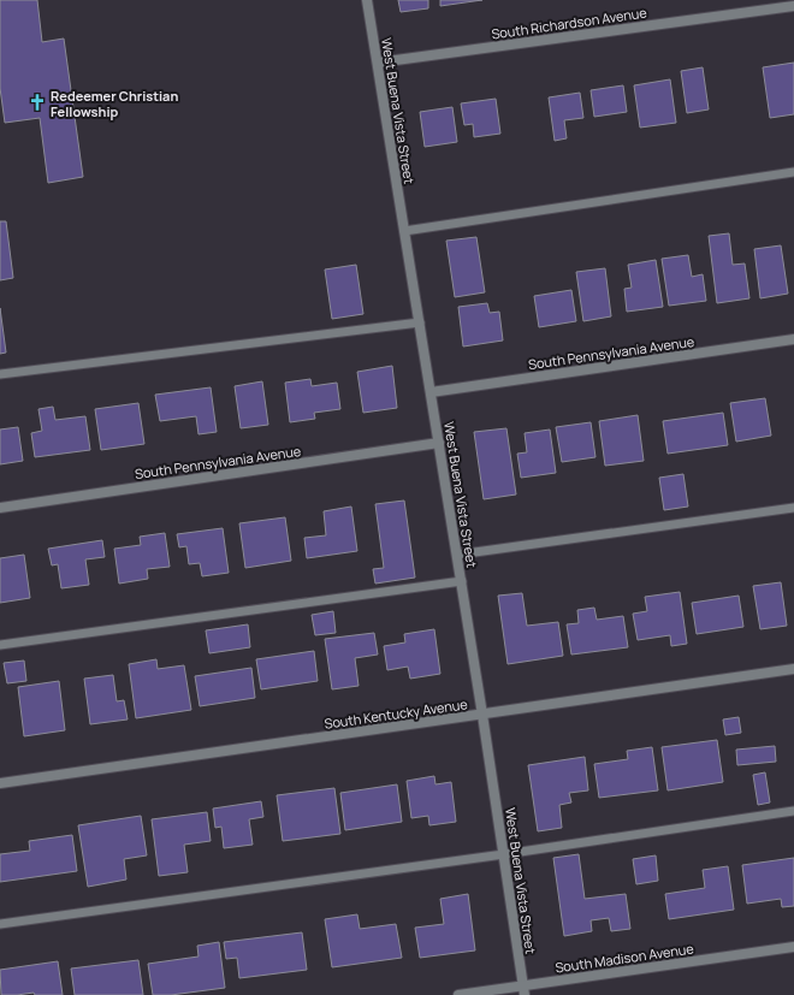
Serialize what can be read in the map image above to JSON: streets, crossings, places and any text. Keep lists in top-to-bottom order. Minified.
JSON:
{"streets":{"street":["South Richardson Avenue","West Buena Vista Street","South Pennsylvania Avenue","South Kentucky Avenue","South Madison Avenue"]},"crossings":[["South Richardson Avenue","West Buena Vista Street"],["West Buena Vista Street","South Pennsylvania Avenue"],["West Buena Vista Street","South Kentucky Avenue"],["West Buena Vista Street","South Madison Avenue"]],"places":{"church":["Redeemer Christian Fellowship"]}}
